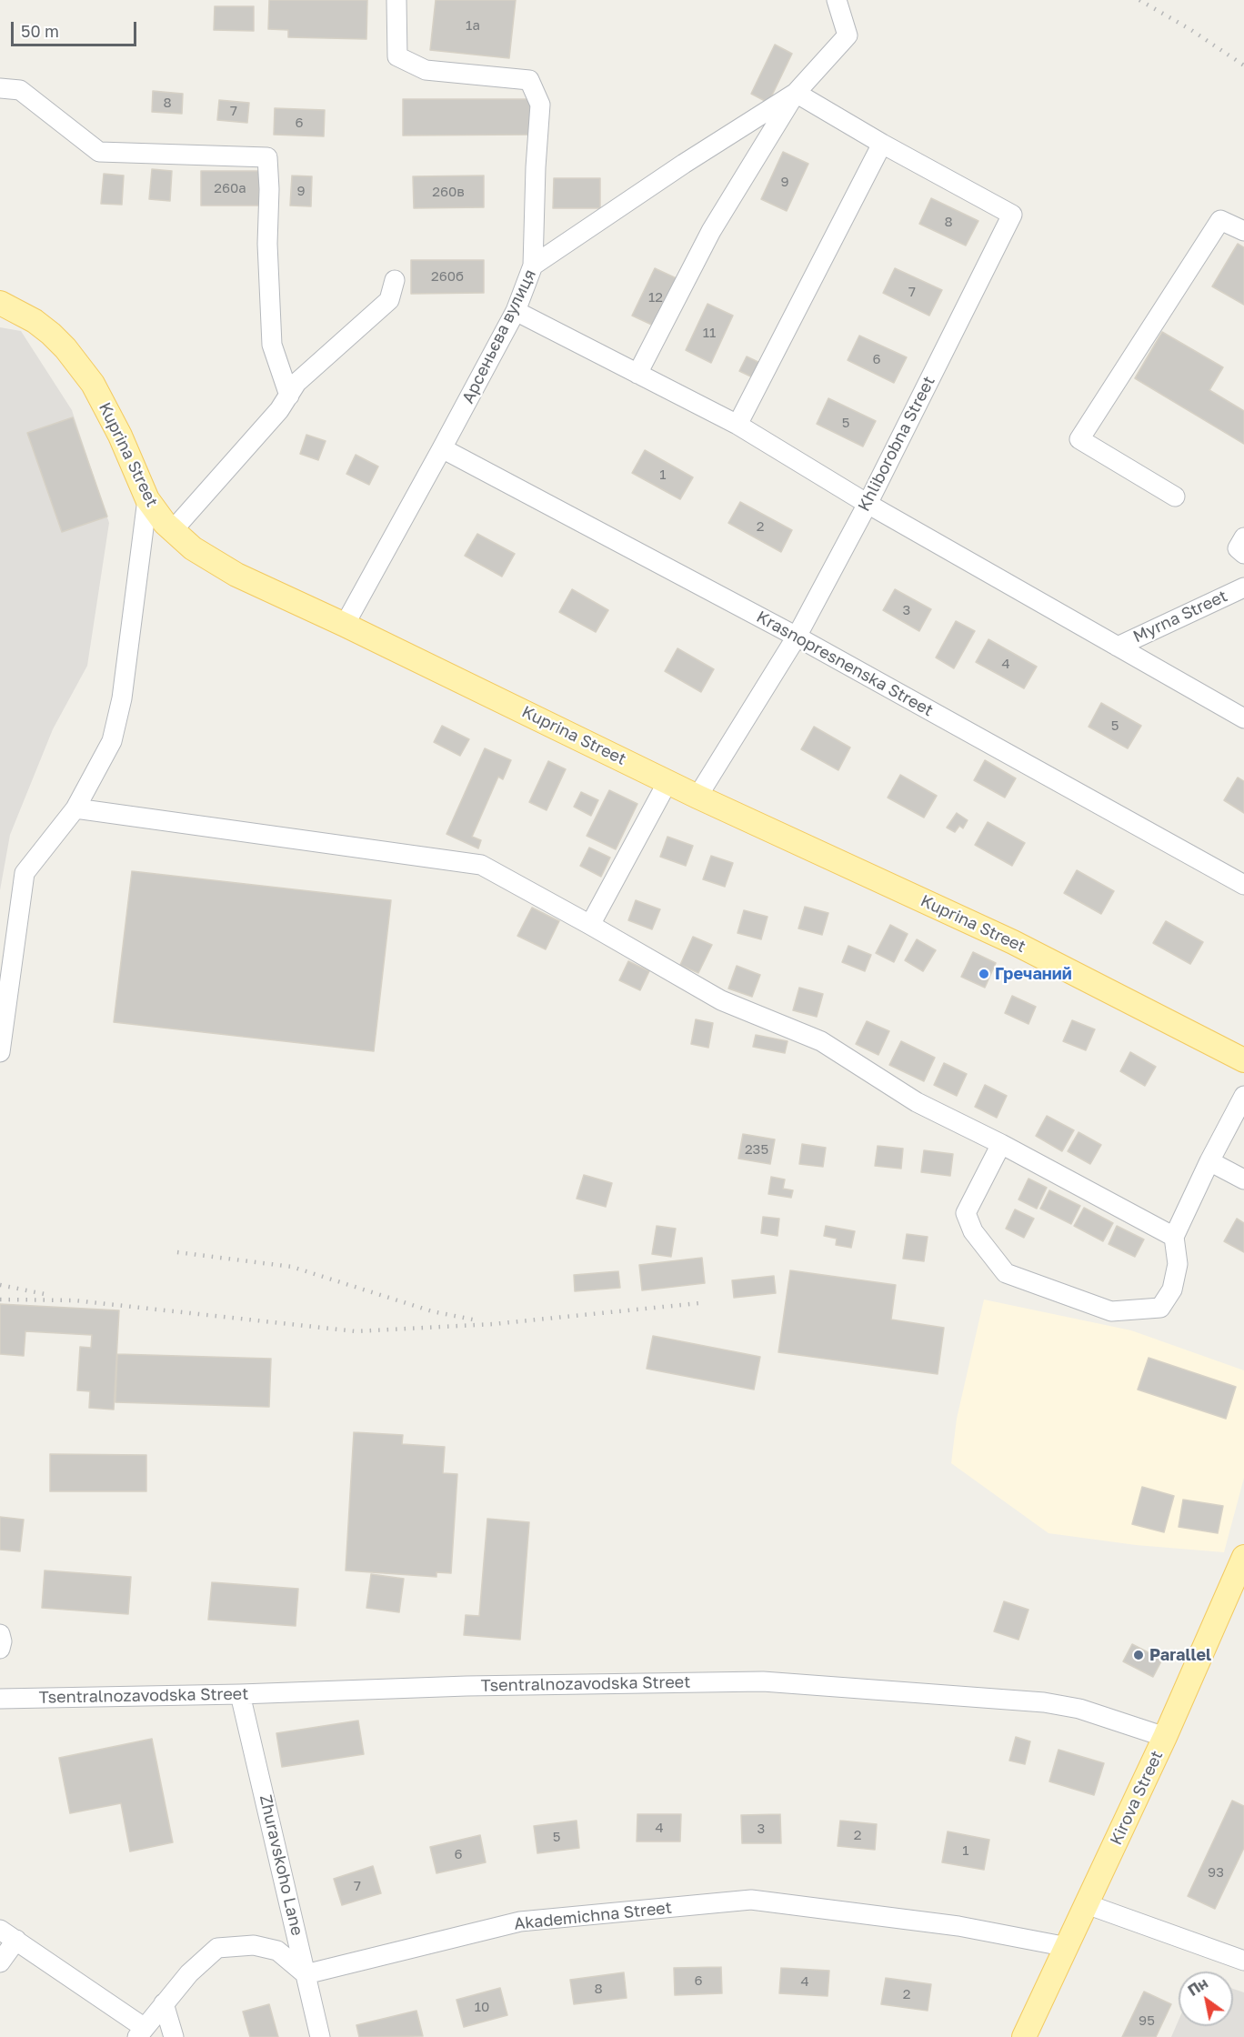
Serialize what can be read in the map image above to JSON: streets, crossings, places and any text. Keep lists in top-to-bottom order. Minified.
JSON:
{"streets":{"main road":["Kuprina Street","Kirova Street"],"street":["Арсеньєва вулиця","Khliborobna Street","Myrna Street","Krasnopresnenska Street","Tsentralnozavodska Street","Zhuravskoho Lane","Akademichna Street"]},"crossings":[["Арсеньєва вулиця","Khliborobna Street"],["Арсеньєва вулиця","Kuprina Street"],["Арсеньєва вулиця","Krasnopresnenska Street"],["Khliborobna Street","Kuprina Street"],["Khliborobna Street","Krasnopresnenska Street"],["Tsentralnozavodska Street","Kirova Street"],["Tsentralnozavodska Street","Zhuravskoho Lane"],["Kirova Street","Akademichna Street"],["Zhuravskoho Lane","Akademichna Street"]],"places":["Гречаний","Parallel"],"house_numbers":["1а","8","7","6","9","260а","9","260в","8","260б","7","12","11","6","5","1","2","3","4","5","235","4","3","2","5","1","6","93","7","6","4","8","2","10","95"],"scale_bar":"50 m","north":"top left"}
